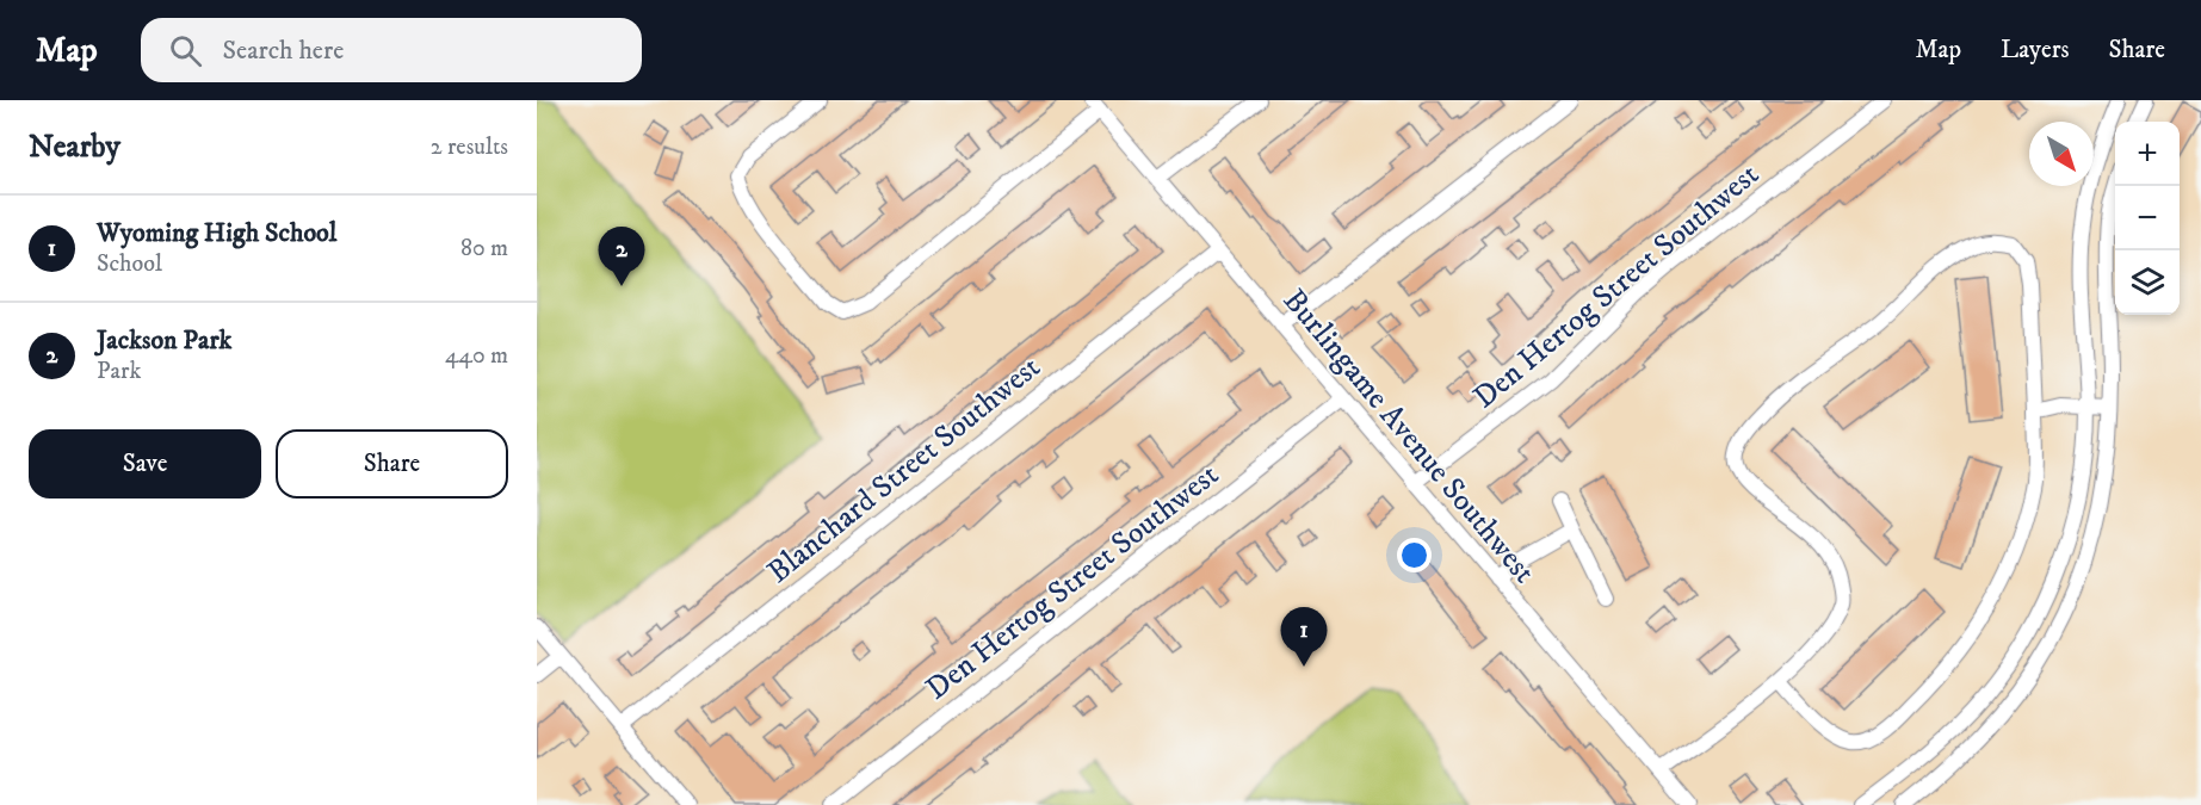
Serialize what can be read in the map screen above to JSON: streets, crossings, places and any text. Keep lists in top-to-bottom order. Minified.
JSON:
{"streets":{"street":["Den Hertog Street Southwest","Burlingame Avenue Southwest","Blanchard Street Southwest"]},"crossings":[["Den Hertog Street Southwest","Burlingame Avenue Southwest"],["Burlingame Avenue Southwest","Blanchard Street Southwest"]],"north":"bottom right","page":{"header":"Map","search":"Search here","nav":["Map","Layers","Share"],"heading":["Nearby","2 results"],"map_buttons":["+","−"],"list":[{"mark":"1","name":"Wyoming High School","note":"School","value":"80 m"},{"mark":"2","name":"Jackson Park","note":"Park","value":"440 m"}],"pins":["2","1"],"buttons":["Save","Share"]}}
